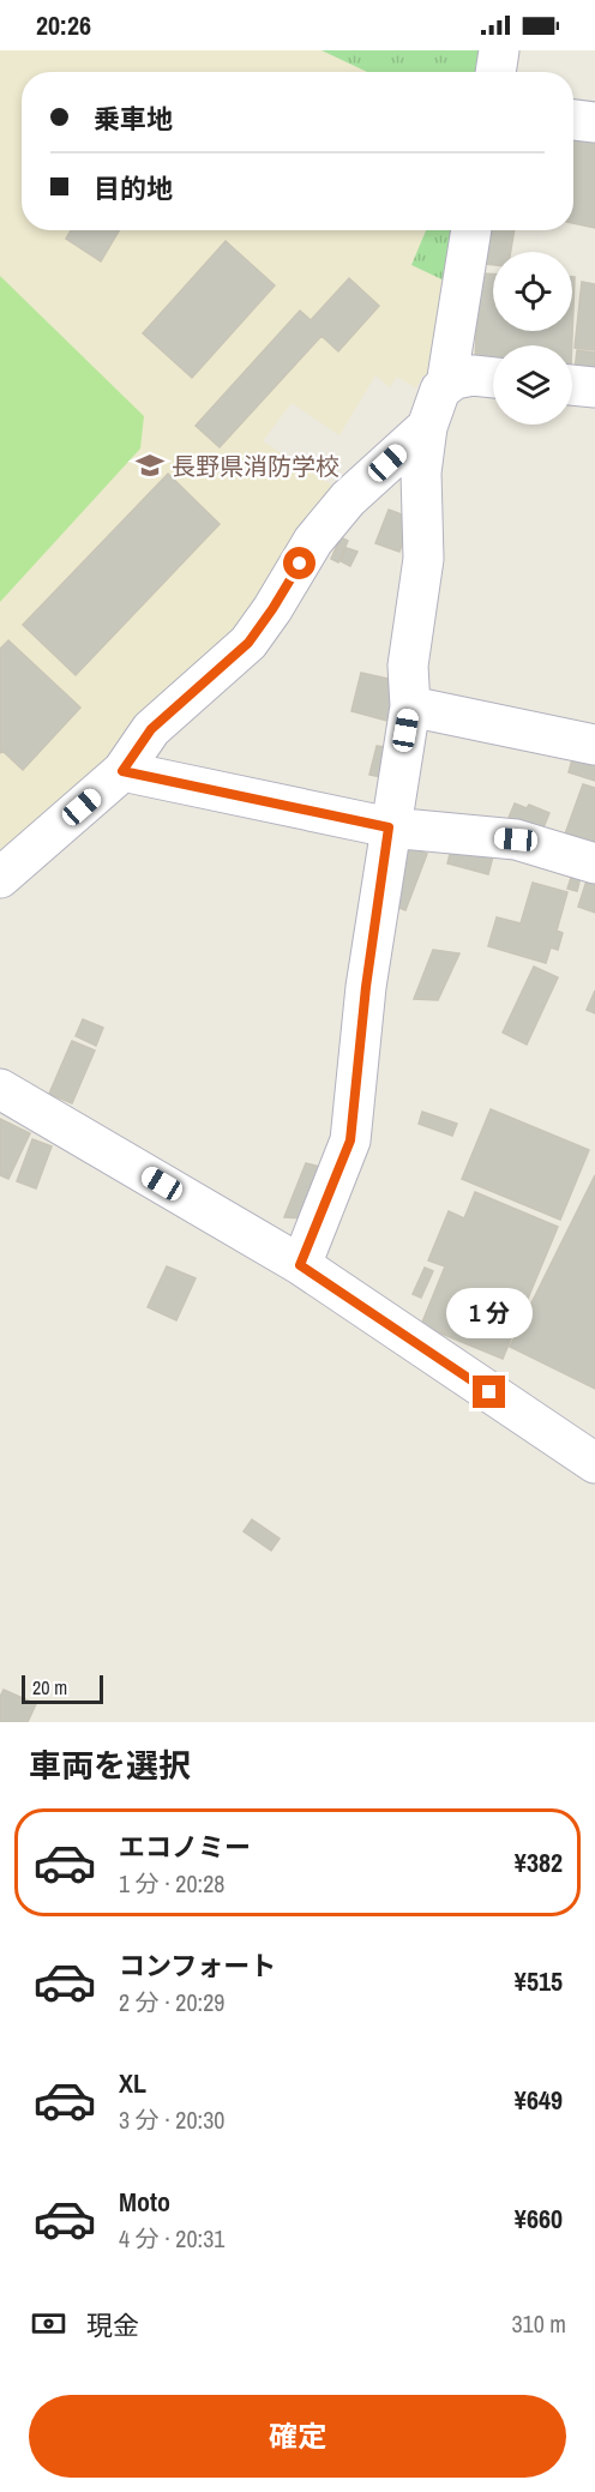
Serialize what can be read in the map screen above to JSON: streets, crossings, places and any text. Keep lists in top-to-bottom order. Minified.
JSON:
{"places":{"school or university":["長野県消防学校"]},"scale_bar":"20 m","page":{"status":"20:26","banner":["乗車地","目的地"],"bubble":"1 分","scale":"20 m","heading":"車両を選択","list":[{"name":"エコノミー","note":"1 分 · 20:28","value":"¥382"},{"name":"コンフォート","note":"2 分 · 20:29","value":"¥515"},{"name":"XL","note":"3 分 · 20:30","value":"¥649"},{"name":"Moto","note":"4 分 · 20:31","value":"¥660"}],"pay":["現金","310 m"],"buttons":"確定"}}
